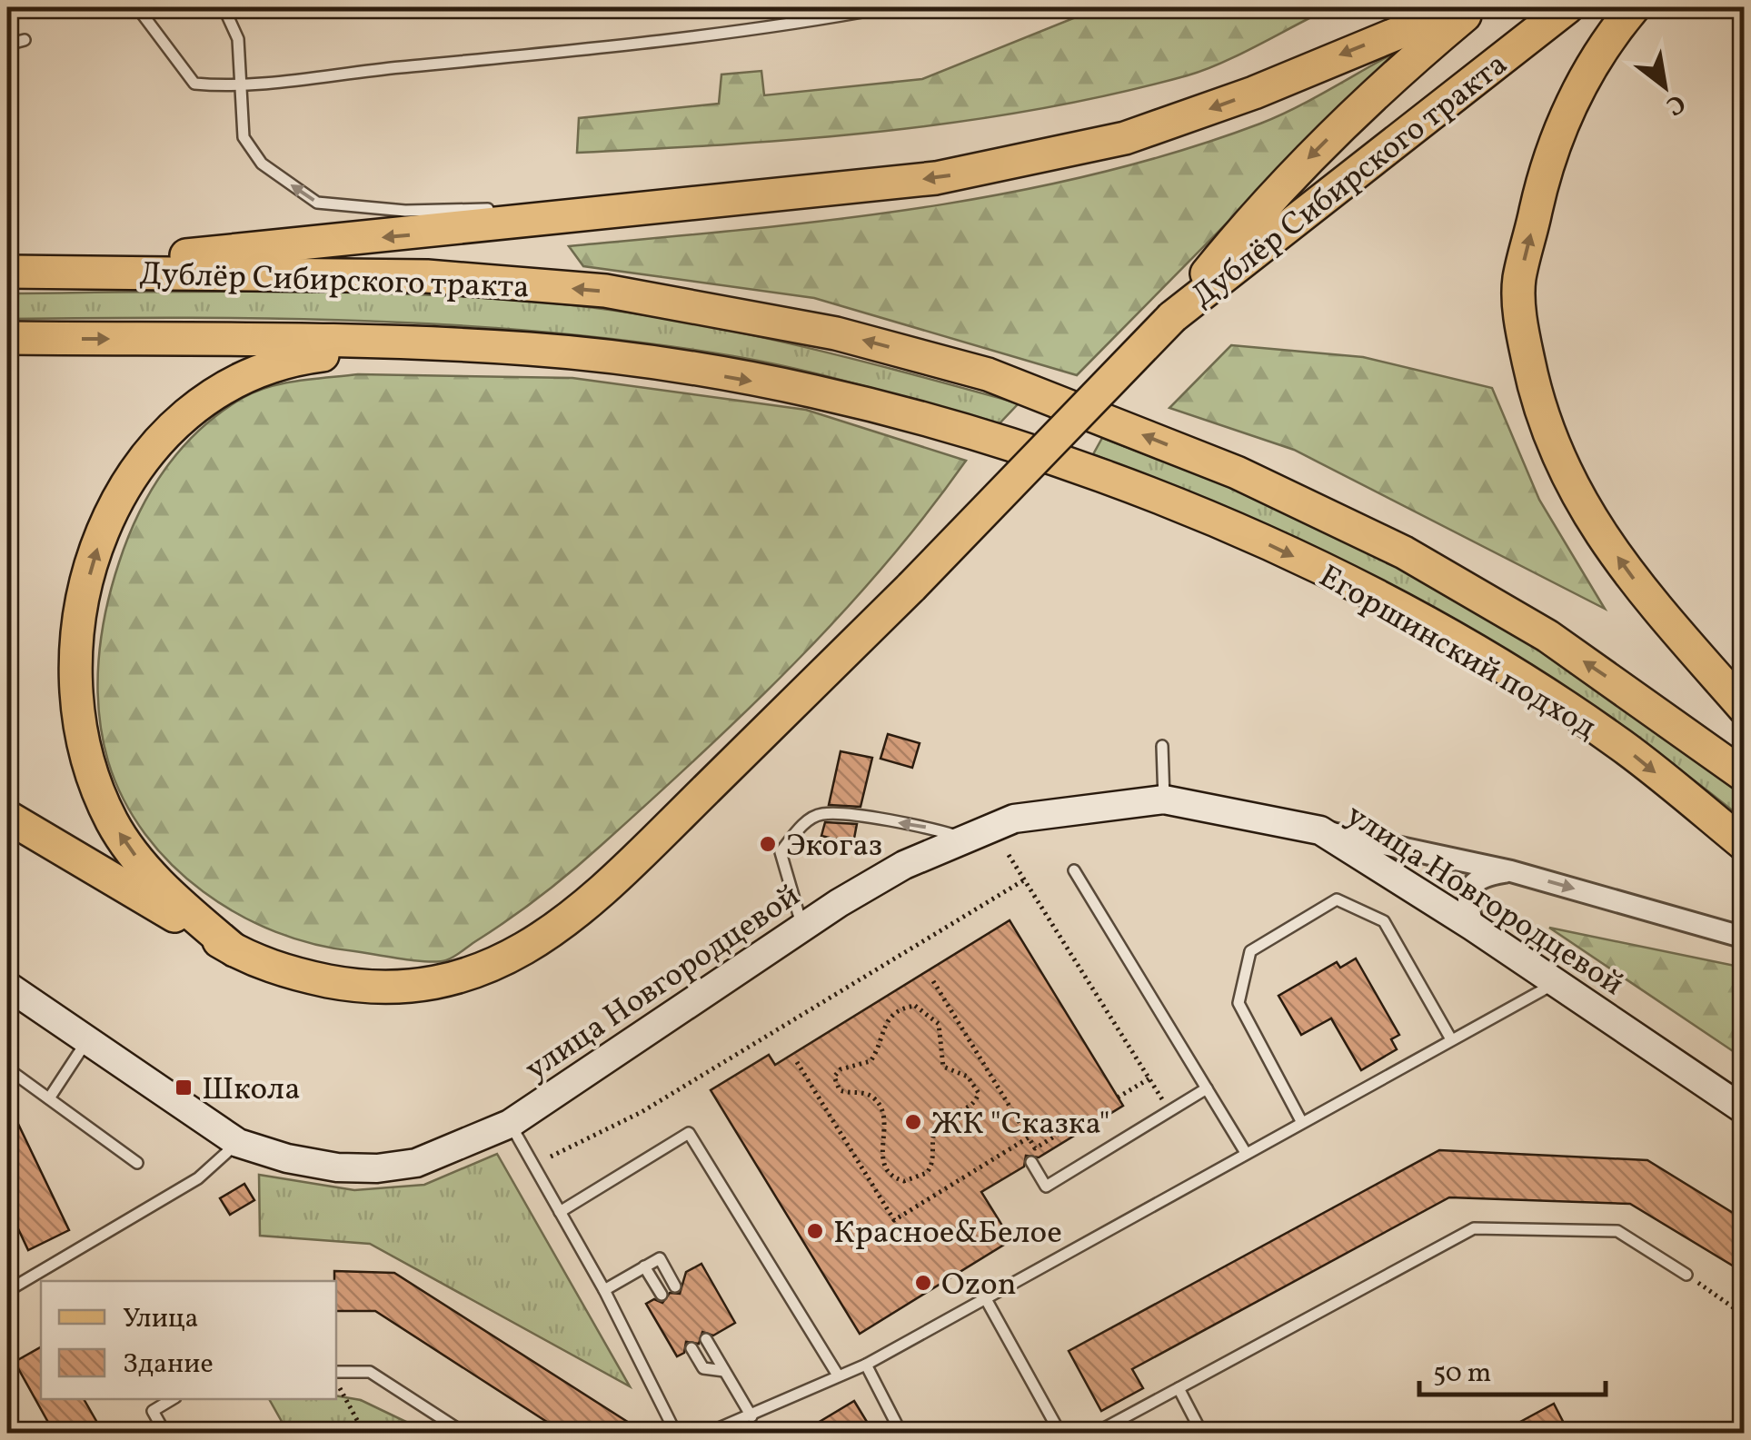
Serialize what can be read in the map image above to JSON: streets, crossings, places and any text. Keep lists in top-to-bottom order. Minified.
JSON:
{"streets":{"main road":["Дублёр Сибирского тракта","Егоршинский подход"],"street":["улица Новгородцевой"]},"crossings":[["Дублёр Сибирского тракта","Егоршинский подход"]],"places":{"other":["Экогаз","ЖК \"Сказка\"","Красное&Белое","Ozon"],"transit":["Школа"]},"legend":["Улица","Здание"],"scale_bar":"50 m","north":"bottom right"}
